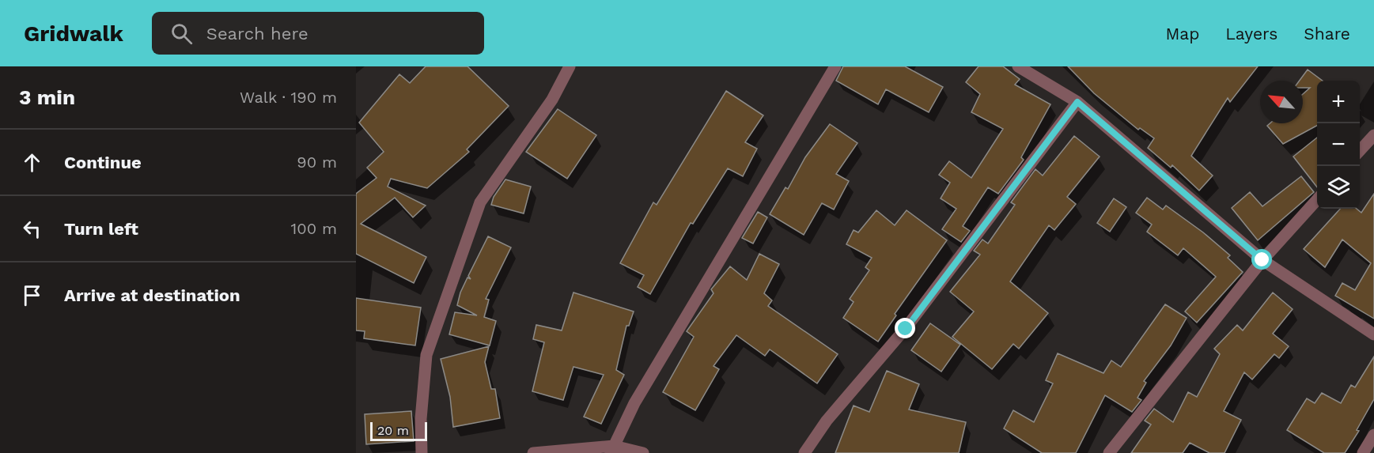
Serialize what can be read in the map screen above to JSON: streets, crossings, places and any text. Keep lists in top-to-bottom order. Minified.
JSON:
{"scale_bar":"20 m","north":"top left","page":{"header":"Gridwalk","search":"Search here","nav":["Map","Layers","Share"],"heading":["3 min","Walk · 190 m"],"map_buttons":["+","−"],"list":[["Continue","90 m"],["Turn left","100 m"],"Arrive at destination"],"scale":"20 m"}}
